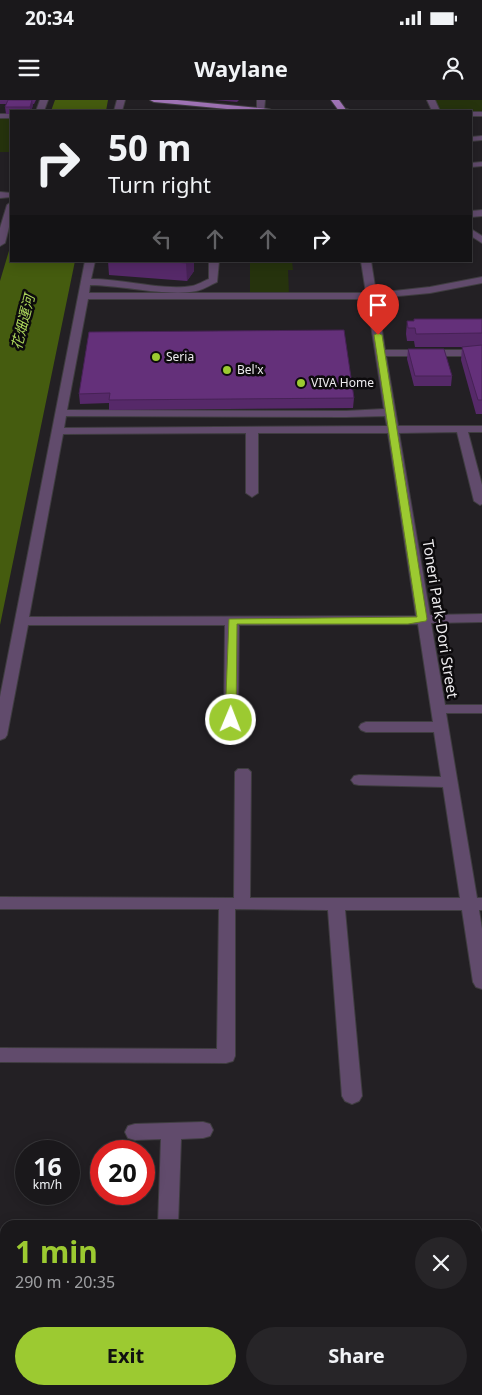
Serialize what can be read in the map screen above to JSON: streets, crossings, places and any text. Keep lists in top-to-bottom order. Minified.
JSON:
{"streets":{"street":["Toneri Park-Dori Street"]},"water":["花畑運河"],"places":["Seria","Bel'x","VIVA Home"],"page":{"status":"20:34","header":"Waylane","turn":["50 m","Turn right"],"speed":"16 km/h","limit":"20","heading":["1 min","290 m · 20:35"],"buttons":["Exit","Share"]}}
